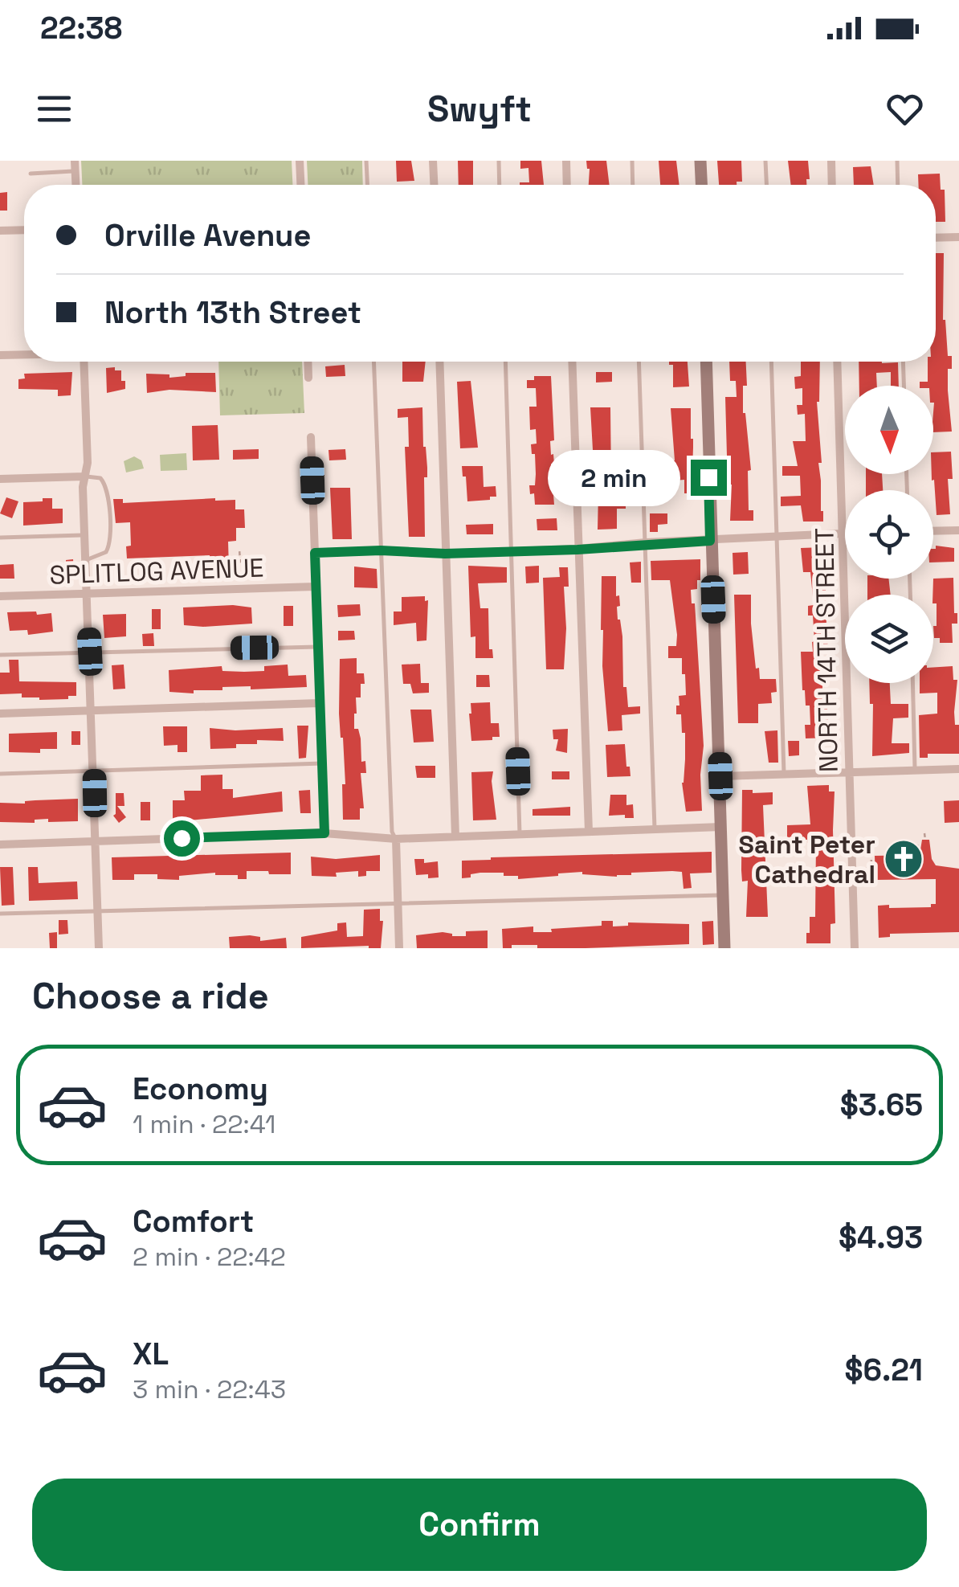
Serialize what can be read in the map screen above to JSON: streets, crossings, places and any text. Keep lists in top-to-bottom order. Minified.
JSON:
{"streets":{"street":["SPLITLOG AVENUE","NORTH 14TH STREET"]},"places":{"church":["Saint Peter Cathedral"]},"north":"bottom","page":{"status":"22:38","header":"Swyft","banner":["Orville Avenue","North 13th Street"],"bubble":"2 min","heading":"Choose a ride","list":[{"name":"Economy","note":"1 min · 22:41","value":"$3.65"},{"name":"Comfort","note":"2 min · 22:42","value":"$4.93"},{"name":"XL","note":"3 min · 22:43","value":"$6.21"}],"buttons":"Confirm"}}
